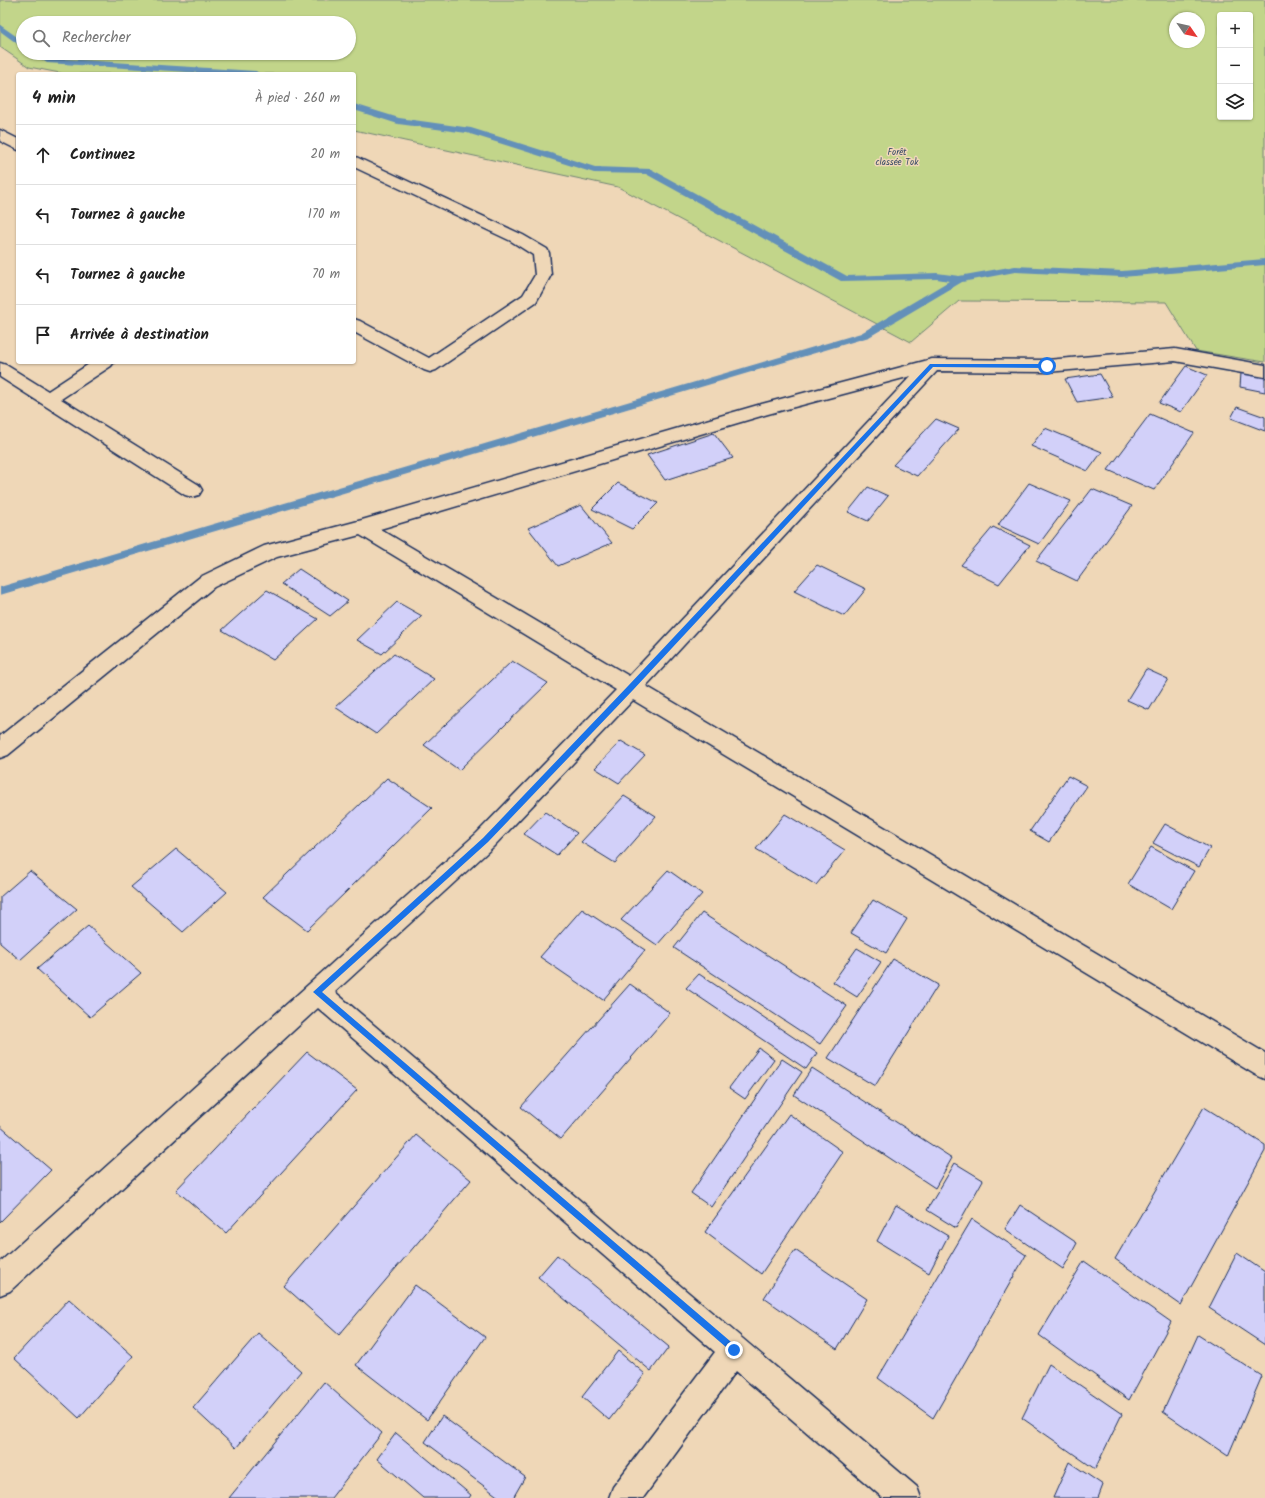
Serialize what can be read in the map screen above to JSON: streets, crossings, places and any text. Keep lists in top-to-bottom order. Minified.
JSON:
{"parks":["Forêt classée Tok"],"north":"bottom right","page":{"map_buttons":["+","−"],"search":"Rechercher","heading":["4 min","À pied · 260 m"],"list":[["Continuez","20 m"],["Tournez à gauche","170 m"],["Tournez à gauche","70 m"],"Arrivée à destination"]}}
